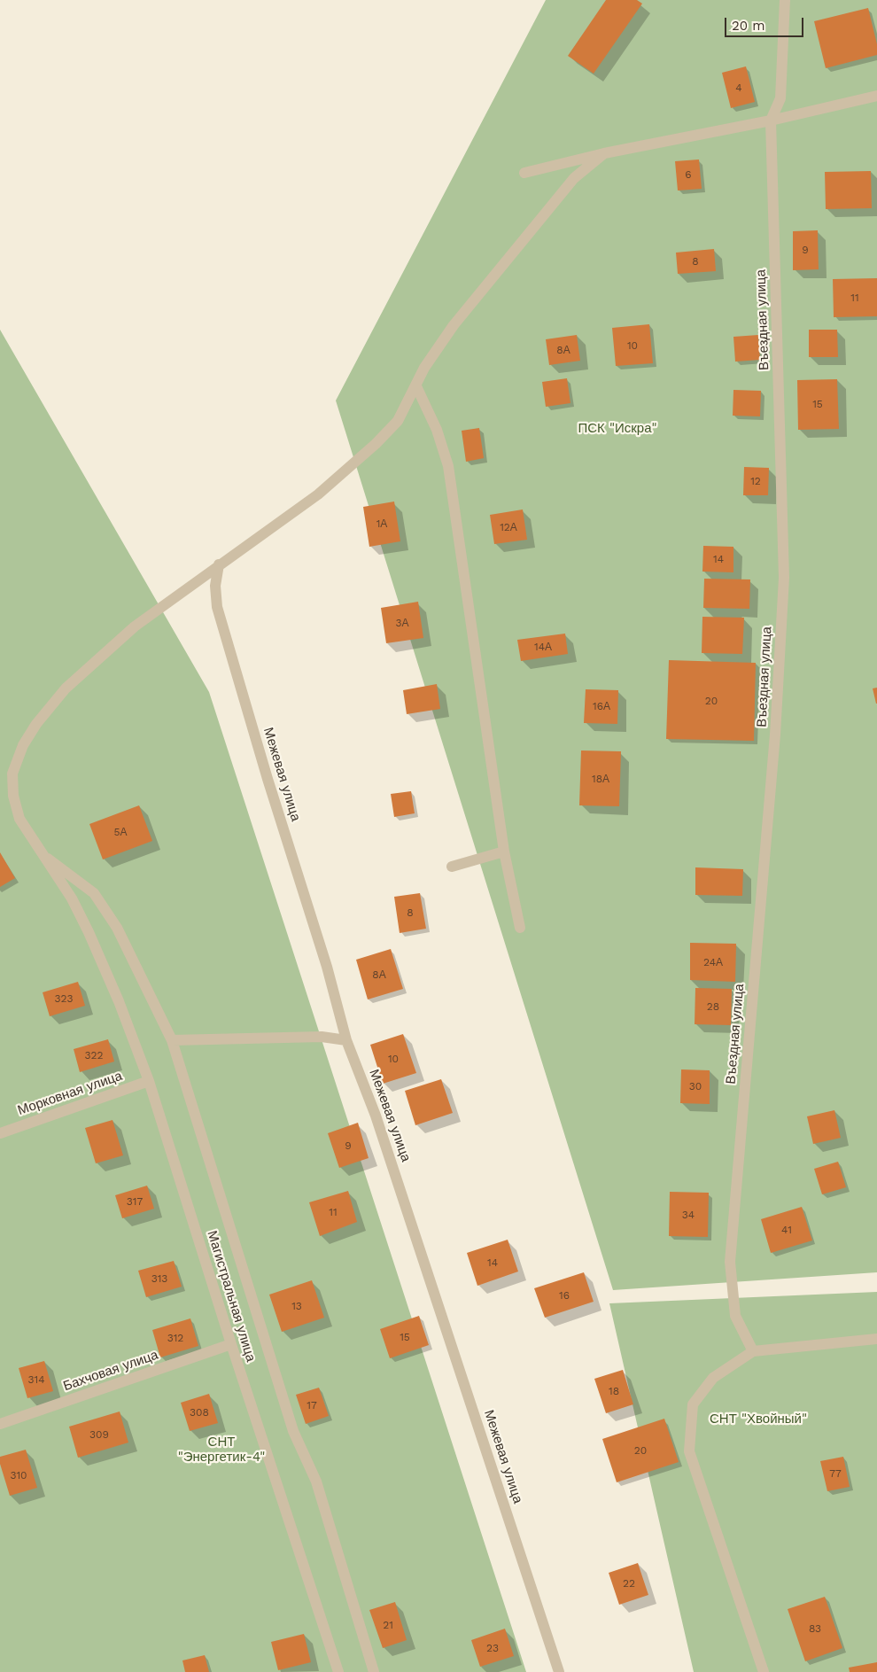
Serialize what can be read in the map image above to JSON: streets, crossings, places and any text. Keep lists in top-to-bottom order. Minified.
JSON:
{"streets":{"street":["Въездная улица","Межевая улица","Морковная улица","Магистральная улица","Бахчовая улица"]},"crossings":[["Межевая улица","Магистральная улица"],["Морковная улица","Магистральная улица"],["Магистральная улица","Бахчовая улица"]],"parks":["ПСК \"Искра\"","СНТ \"Хвойный\"","СНТ \"Энергетик-4\""],"house_numbers":["4","6","9","8","11","10","8А","15","12","1А","12А","14","3А","14А","20","16А","18А","5А","8","24А","8А","323","28","322","10","30","9","317","11","34","41","14","313","16","13","15","312","314","18","17","308","309","20","77","310","22","21","83","23"],"scale_bar":"20 m"}
